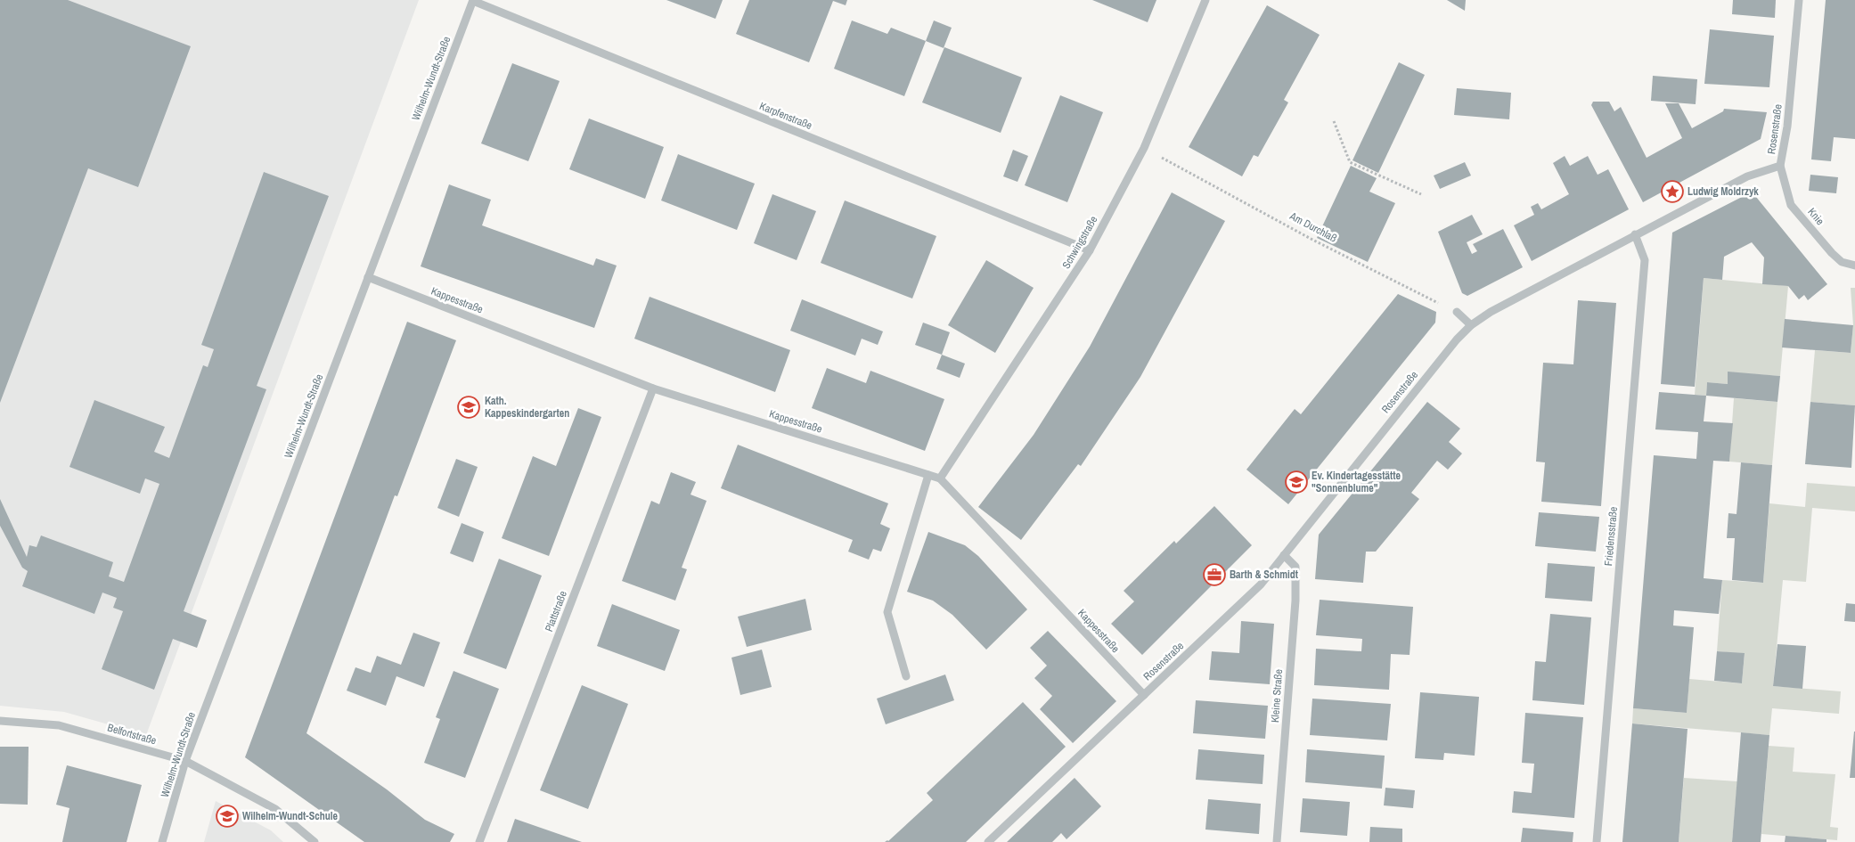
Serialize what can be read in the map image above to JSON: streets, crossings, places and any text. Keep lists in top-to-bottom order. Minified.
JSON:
{"streets":{"street":["Wilhelm-Wundt-Straße","Karpfenstraße","Rosenstraße","Knie","Schwingstraße","Kappesstraße","Friedensstraße","Plattstraße","Kleine Straße","Belfortstraße"],"path":["Am Durchlaß"]},"crossings":[["Wilhelm-Wundt-Straße","Karpfenstraße"],["Wilhelm-Wundt-Straße","Kappesstraße"],["Wilhelm-Wundt-Straße","Belfortstraße"],["Karpfenstraße","Schwingstraße"],["Rosenstraße","Knie"],["Rosenstraße","Kappesstraße"],["Rosenstraße","Friedensstraße"],["Rosenstraße","Kleine Straße"],["Am Durchlaß","Schwingstraße"],["Schwingstraße","Kappesstraße"],["Kappesstraße","Plattstraße"]],"places":{"place":["Ludwig Moldrzyk"],"school or university":["Kath. Kappeskindergarten","Ev. Kindertagesstätte \"Sonnenblume\"","Wilhelm-Wundt-Schule"],"office":["Barth & Schmidt"]}}
